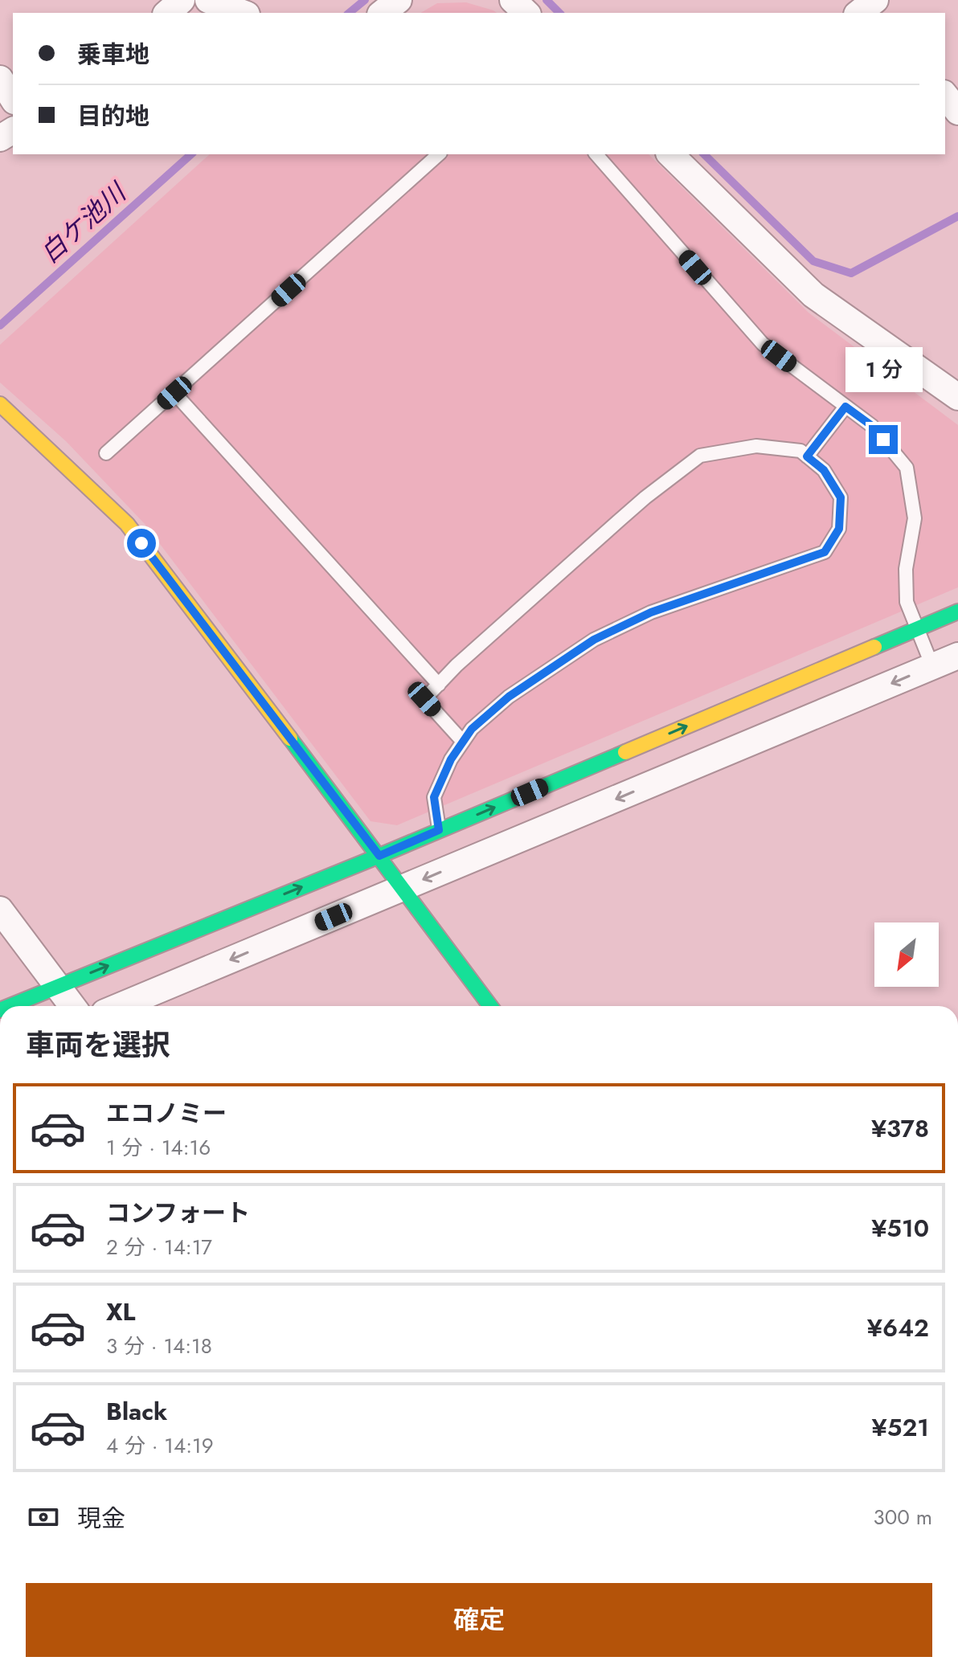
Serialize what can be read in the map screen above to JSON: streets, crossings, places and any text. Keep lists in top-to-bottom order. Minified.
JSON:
{"water":["白ケ池川"],"north":"bottom left","page":{"banner":["乗車地","目的地"],"bubble":"1 分","heading":"車両を選択","list":[{"name":"エコノミー","note":"1 分 · 14:16","value":"¥378"},{"name":"コンフォート","note":"2 分 · 14:17","value":"¥510"},{"name":"XL","note":"3 分 · 14:18","value":"¥642"},{"name":"Black","note":"4 分 · 14:19","value":"¥521"}],"pay":["現金","300 m"],"buttons":"確定"}}
